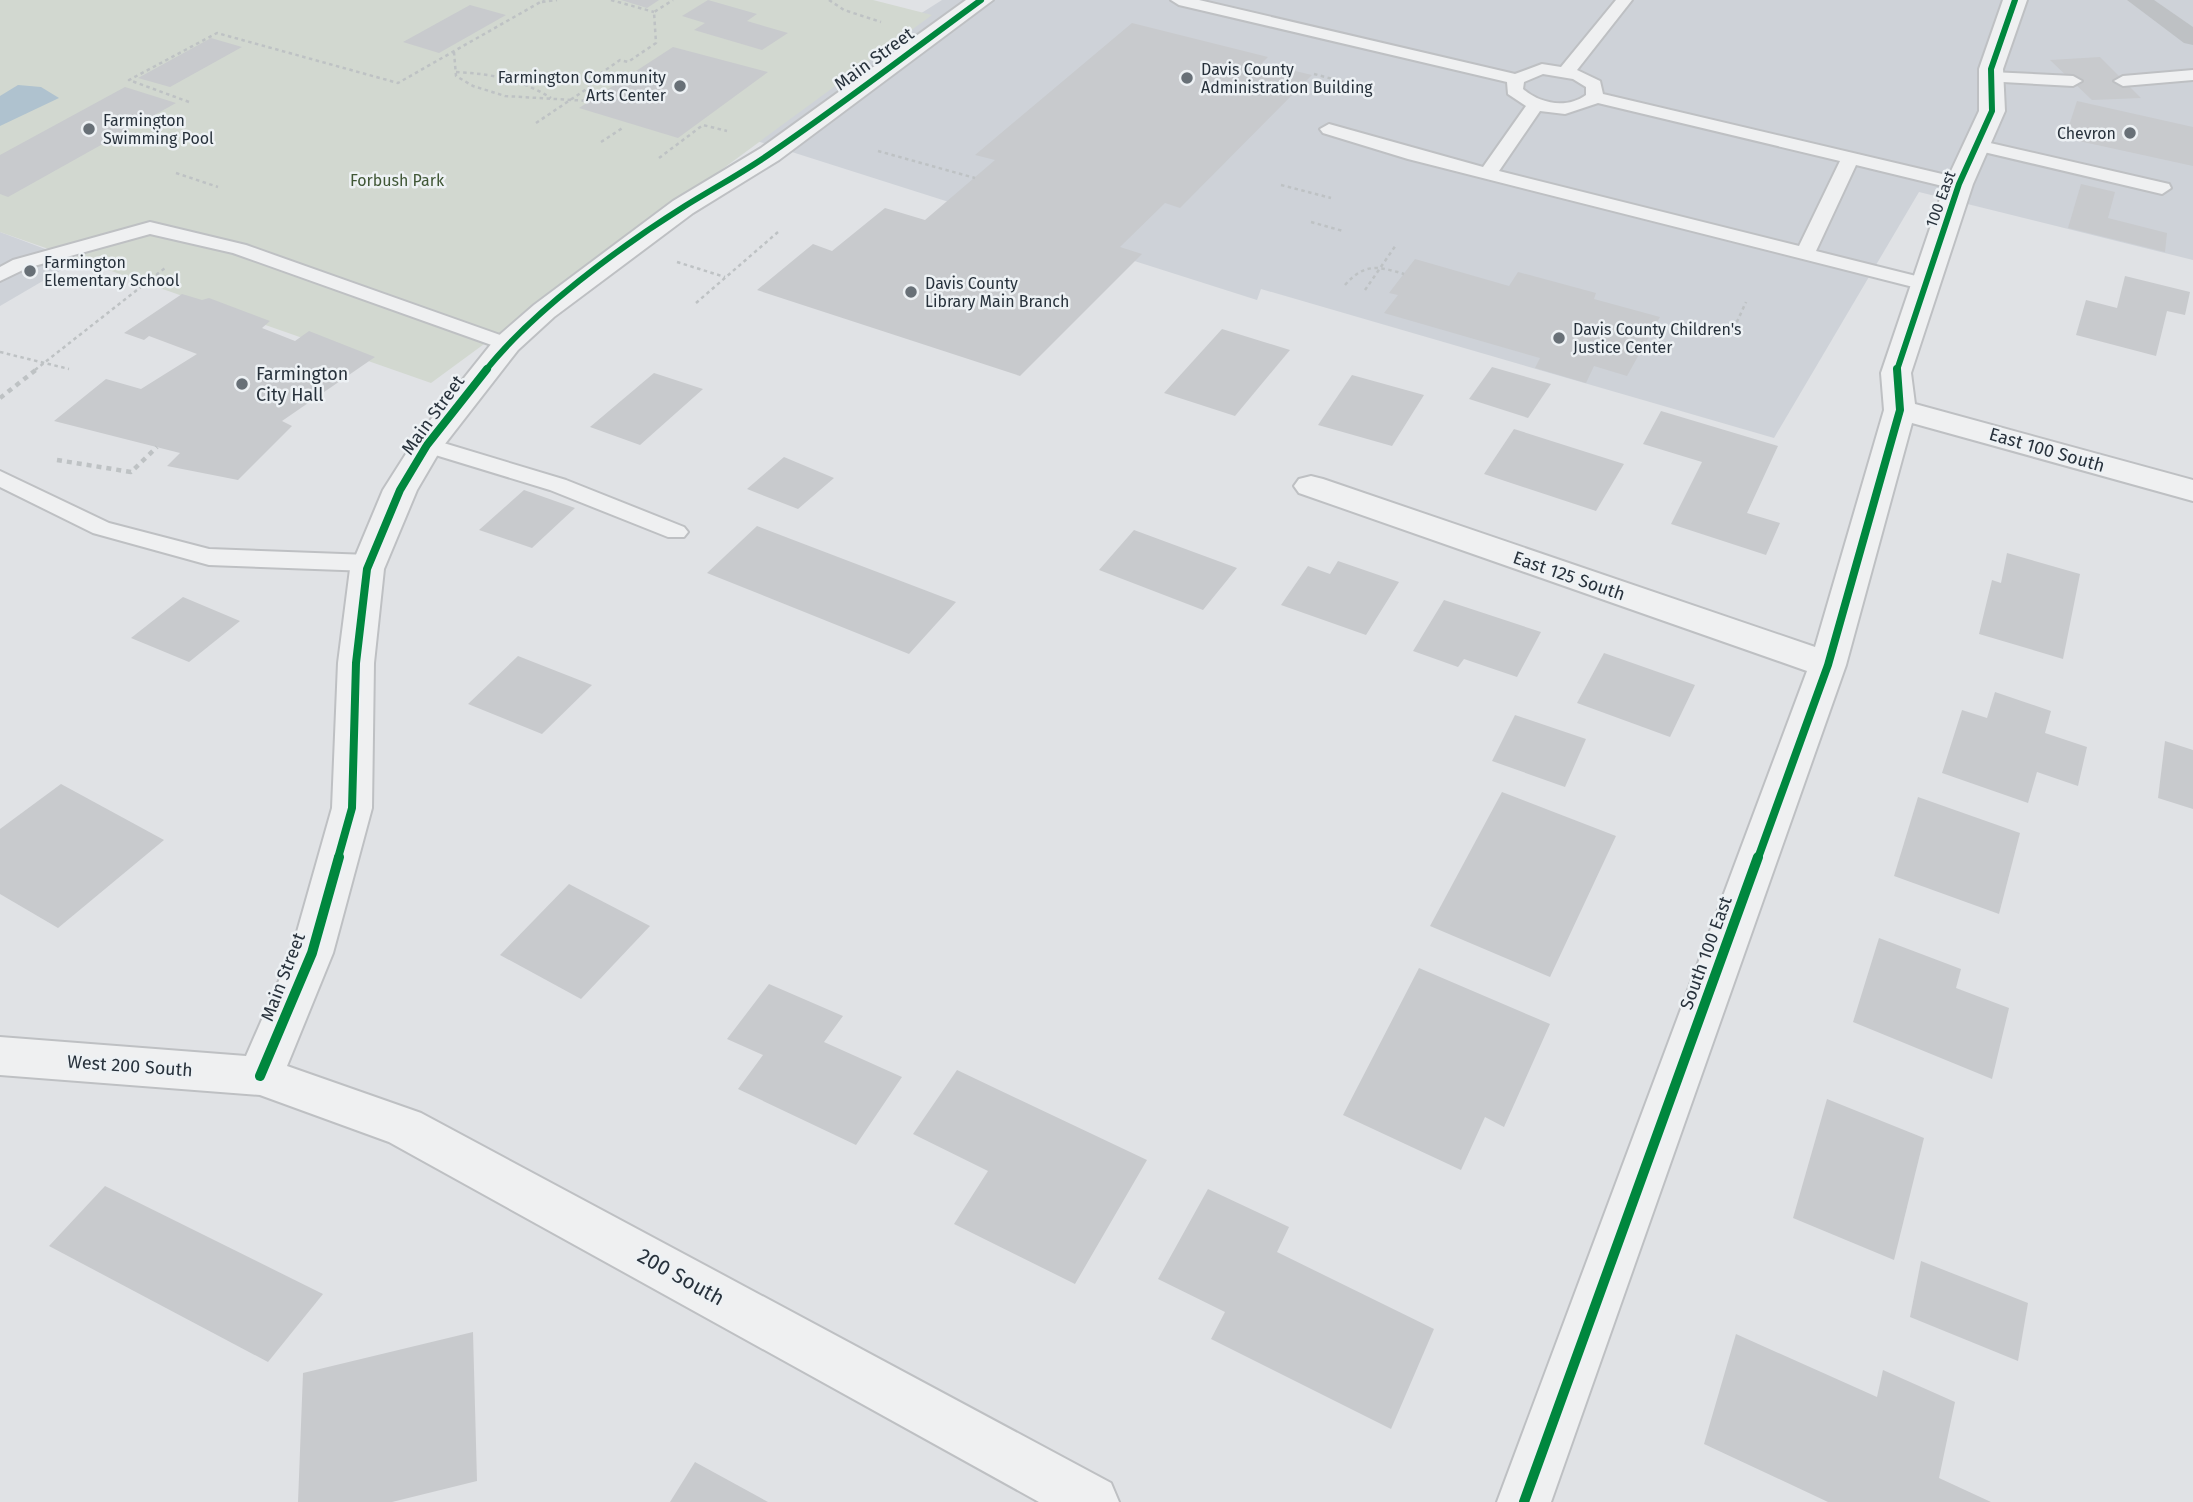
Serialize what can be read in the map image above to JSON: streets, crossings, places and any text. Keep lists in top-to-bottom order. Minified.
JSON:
{"streets":{"street":["Main Street","100 East","East 100 South","East 125 South","South 100 East","West 200 South","200 South"]},"crossings":[["Main Street","West 200 South"],["Main Street","200 South"],["100 East","East 100 South"],["100 East","South 100 East"],["East 100 South","South 100 East"],["East 125 South","South 100 East"],["West 200 South","200 South"]],"parks":["Forbush Park"],"places":["Davis County Administration Building","Farmington Community Arts Center","Farmington Swimming Pool","Chevron","Farmington Elementary School","Davis County Library Main Branch","Davis County Children's Justice Center","Farmington City Hall"]}
